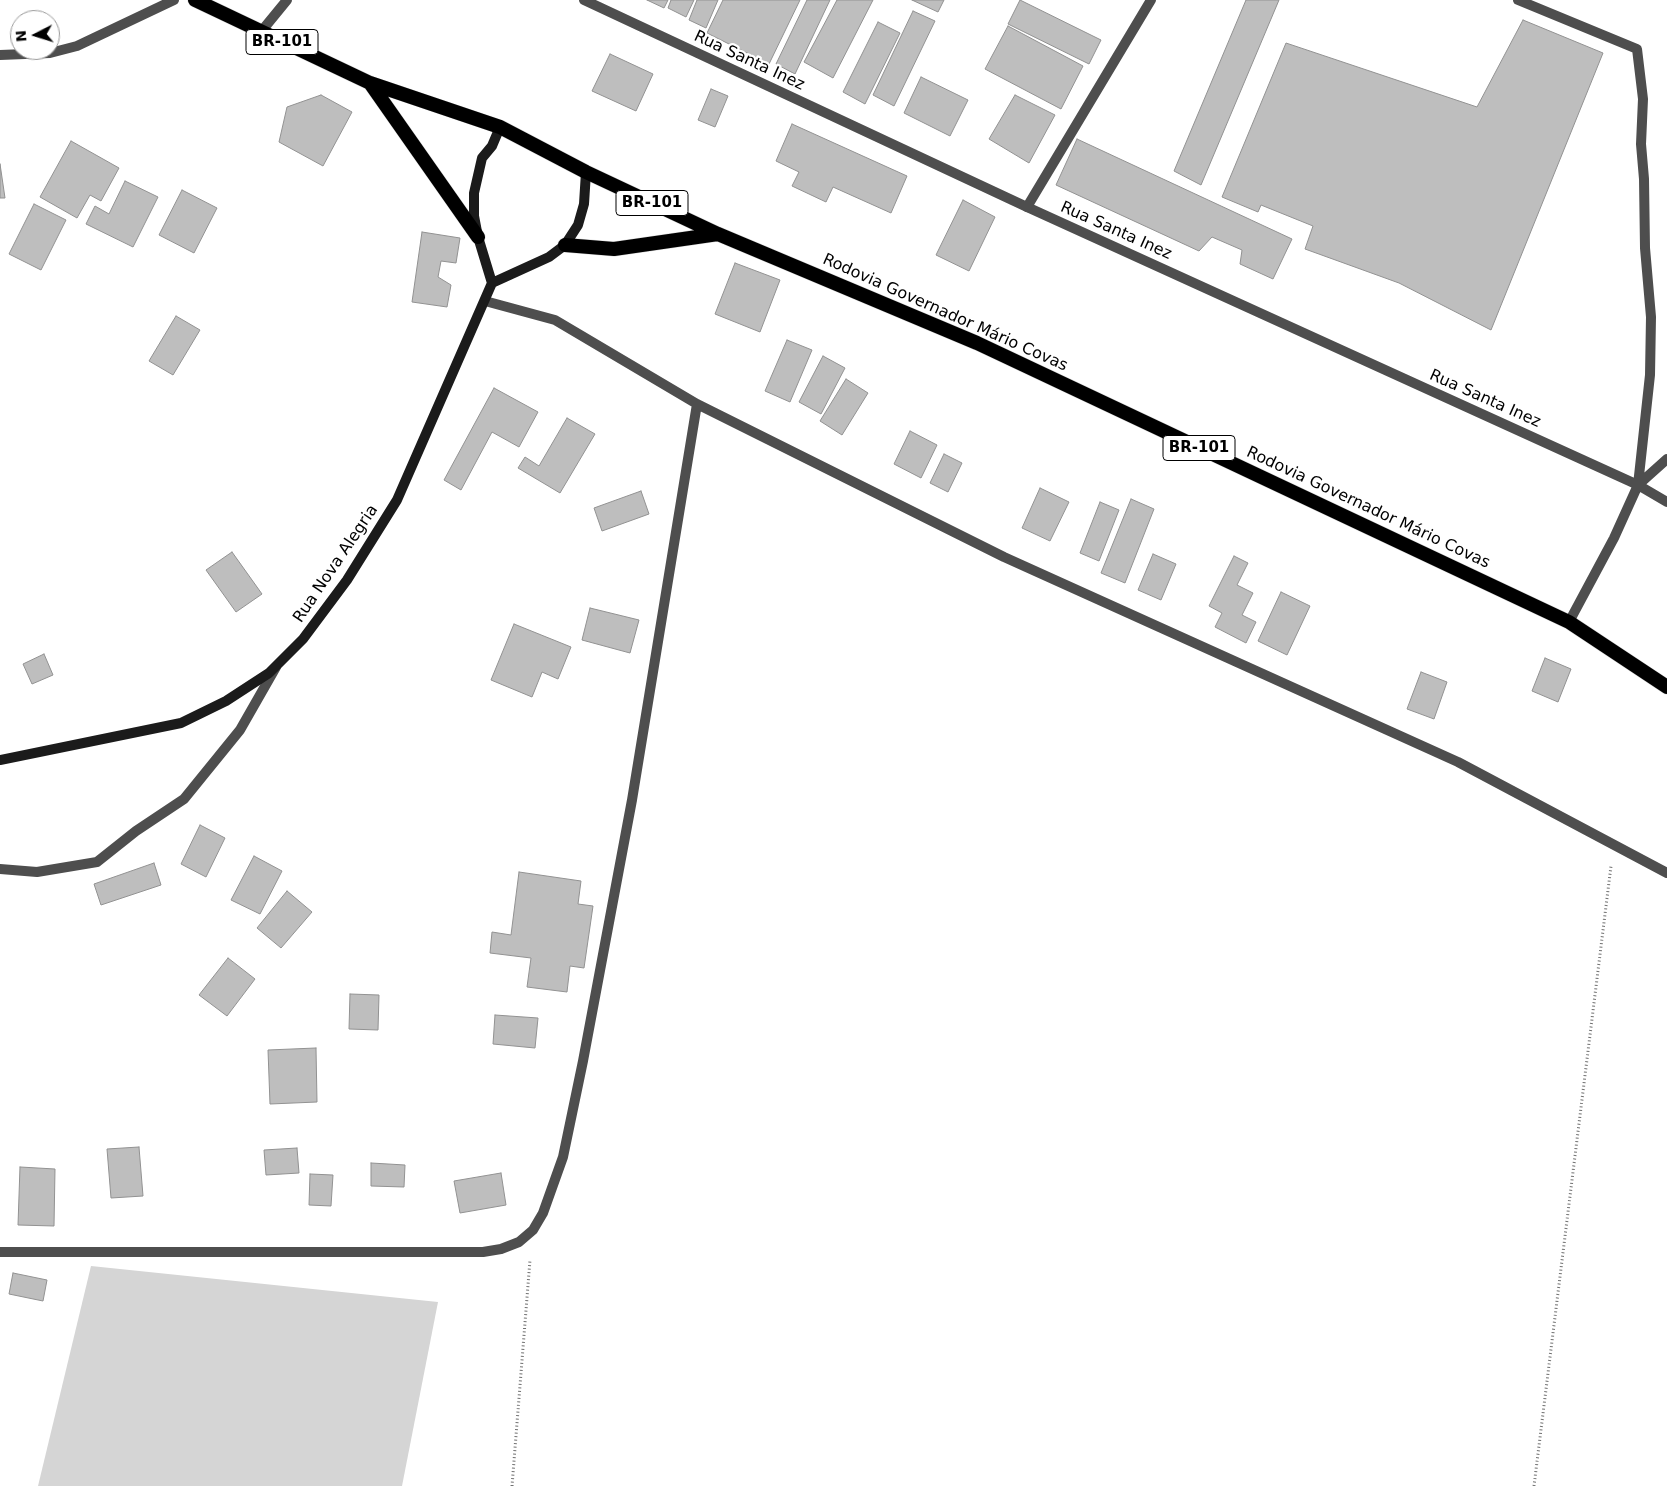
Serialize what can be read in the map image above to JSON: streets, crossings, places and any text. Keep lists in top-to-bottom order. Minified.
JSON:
{"streets":{"highway":["BR-101","Rodovia Governador Mário Covas"],"main road":["Rua Nova Alegria"],"street":["Rua Santa Inez"]},"north":"left"}
